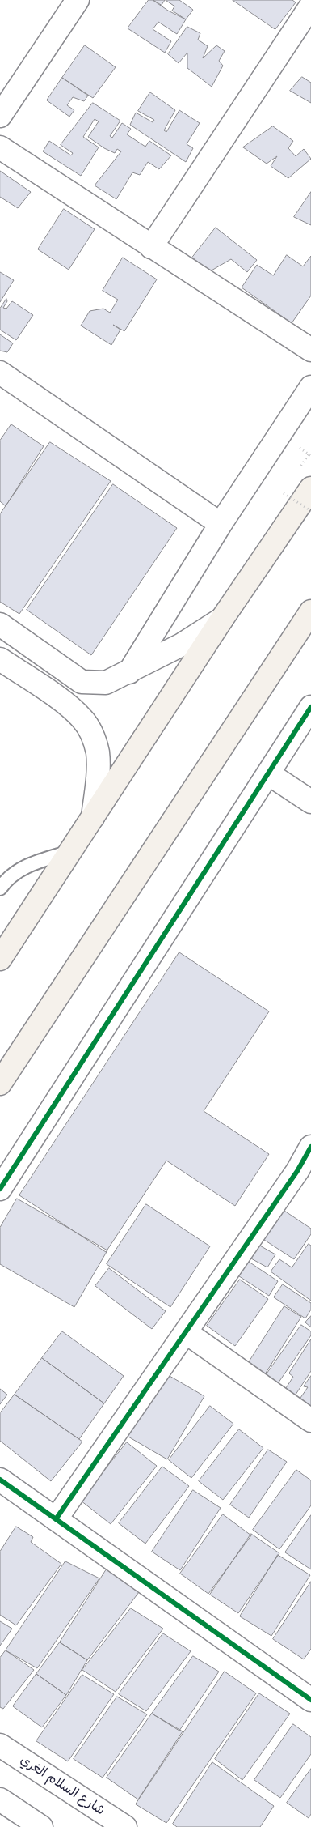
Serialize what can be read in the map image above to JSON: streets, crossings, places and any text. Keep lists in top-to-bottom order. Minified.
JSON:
{"streets":{"street":["شارع السلام الغري"]}}
